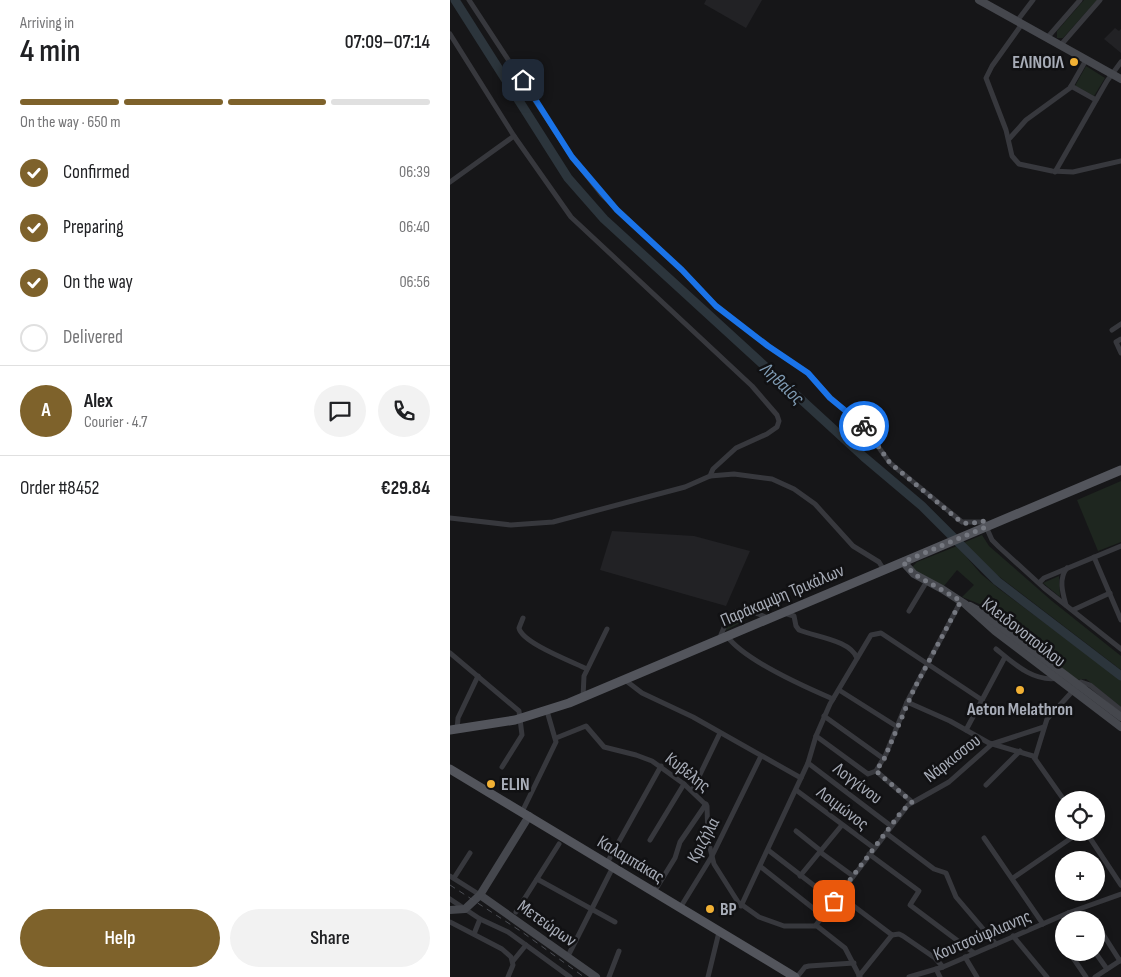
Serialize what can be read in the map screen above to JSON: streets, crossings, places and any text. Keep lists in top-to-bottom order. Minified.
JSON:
{"streets":{"main road":["Παράκαμψη Τρικάλων","Καλαμπάκας"],"street":["Κλειδονοπούλου","Νάρκισσου","Κυβέλης","Λογγίνου","Λοιμώνος","Κριζήλα","Μετεώρων","Κουτσούφλιανης"]},"crossings":[["Παράκαμψη Τρικάλων","Κλειδονοπούλου"],["Νάρκισσου","Κυβέλης"],["Νάρκισσου","Λογγίνου"],["Νάρκισσου","Λοιμώνος"],["Κυβέλης","Κριζήλα"],["Κριζήλα","Καλαμπάκας"]],"water":["Ληθαίος"],"places":["ΕΛΙΝΟΙΛ","Aeton Melathron","ELIN","BP"],"page":{"heading":["4 min","Arriving in","07:09–07:14"],"panel":["Alex","Courier · 4.7","Order #8452","€29.84"],"bar":"On the way · 650 m","list":[["Confirmed","06:39"],["Preparing","06:40"],["On the way","06:56"],"Delivered"],"round":"A","map_buttons":["+","−"],"buttons":["Help","Share"]}}
